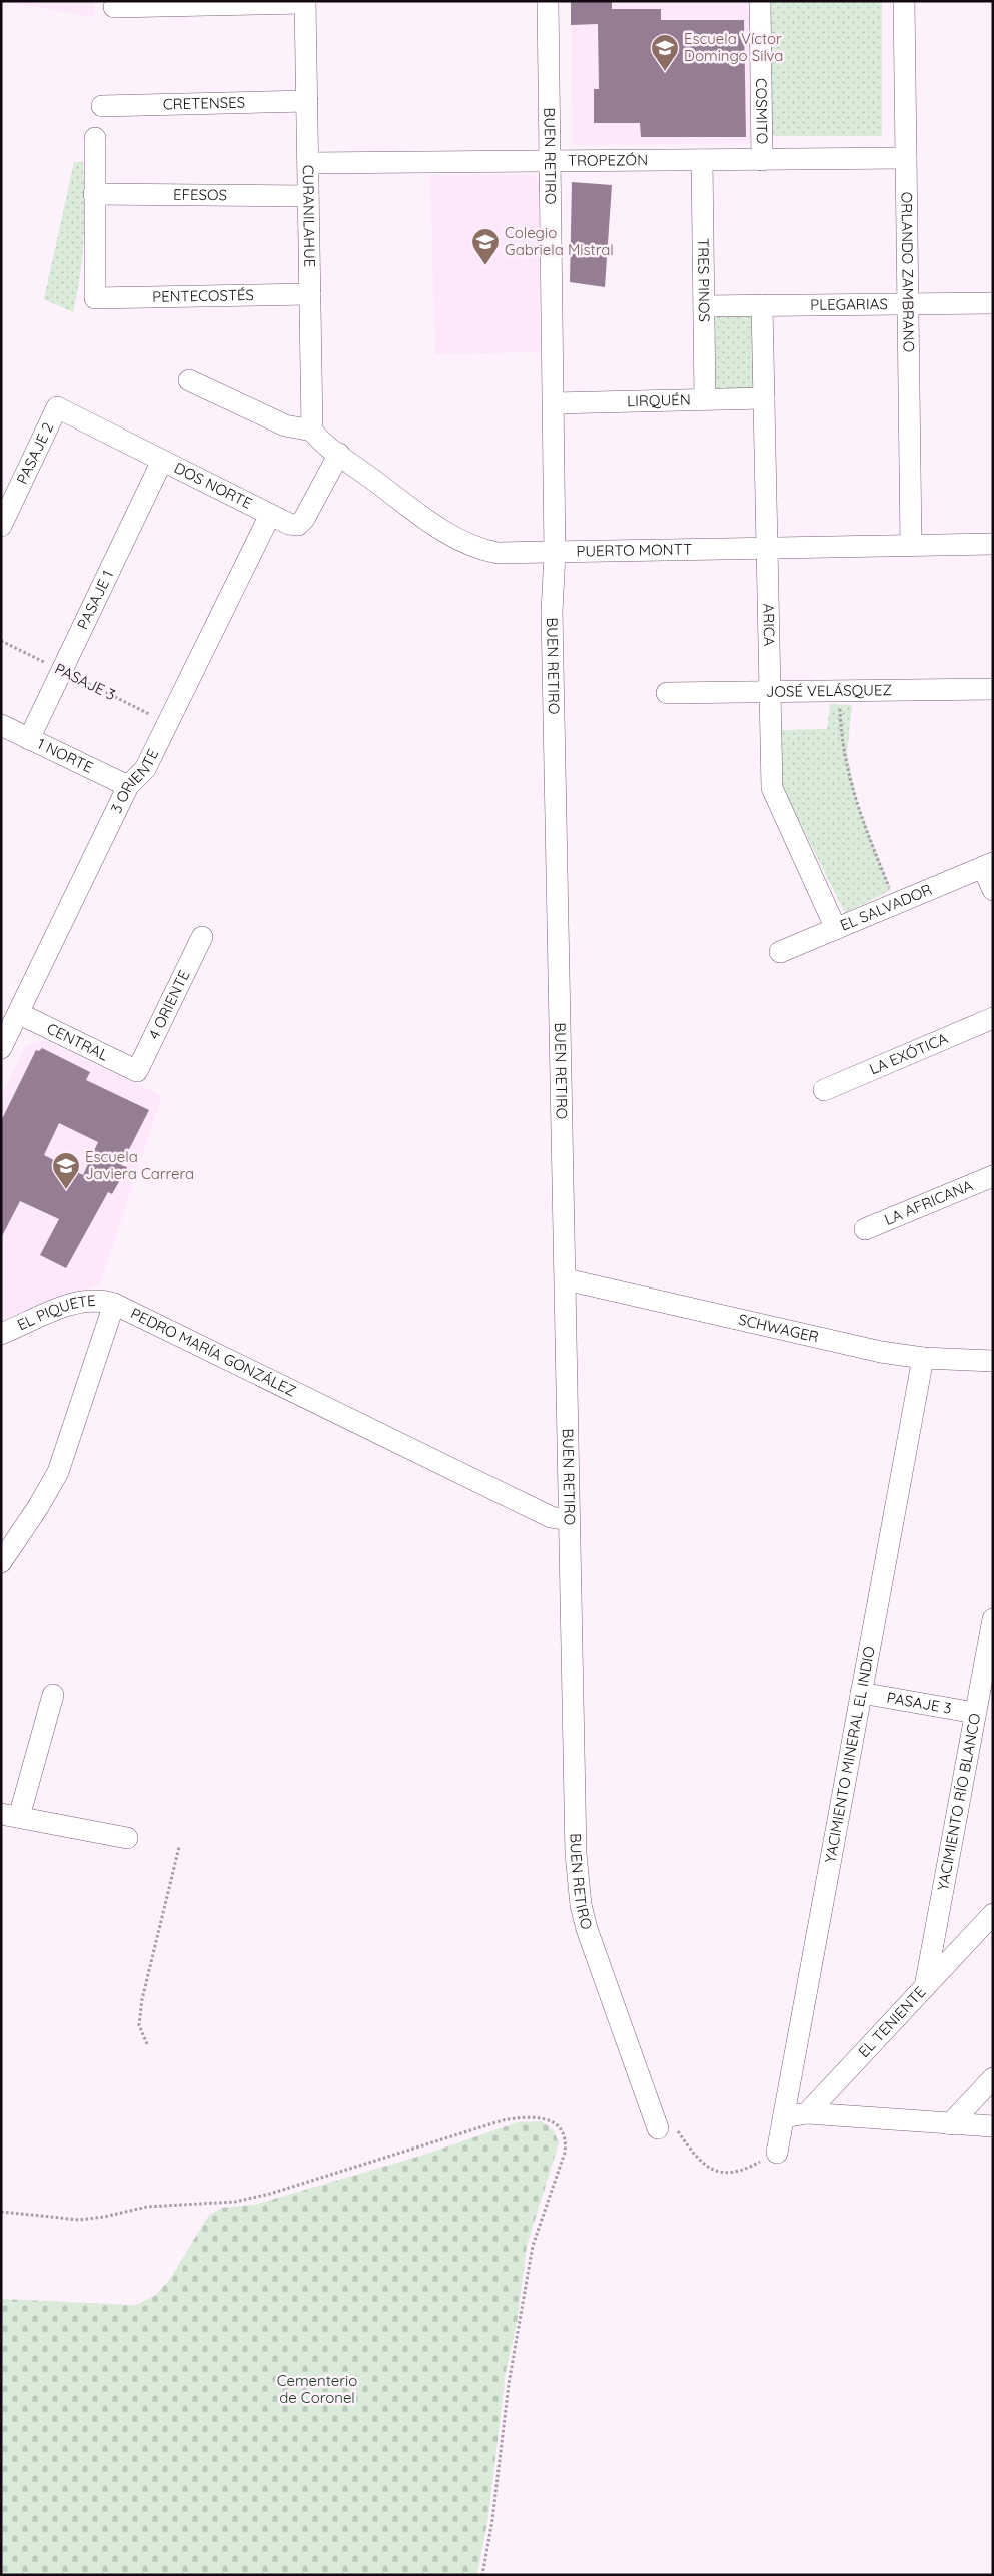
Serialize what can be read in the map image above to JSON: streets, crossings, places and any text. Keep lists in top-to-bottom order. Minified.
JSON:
{"streets":{"street":["CRETENSES","COSMITO","BUEN RETIRO","TROPEZÓN","EFESOS","CURANILAHUE","ORLANDO ZAMBRANO","TRES PINOS","PENTECOSTÉS","PLEGARIAS","LIRQUÉN","PASAJE 2","DOS NORTE","PUERTO MONTT","PASAJE 1","ARICA","PASAJE 3","JOSÉ VELÁSQUEZ","1 NORTE","3 ORIENTE","EL SALVADOR","4 ORIENTE","CENTRAL","LA EXÓTICA","LA AFRICANA","EL PIQUETE","SCHWAGER","PEDRO MARÍA GONZÁLEZ","YACIMIENTO MINERAL EL INDIO","YACIMIENTO RÍO BLANCO","EL TENIENTE"]},"crossings":[["CRETENSES","CURANILAHUE"],["COSMITO","TROPEZÓN"],["BUEN RETIRO","TROPEZÓN"],["BUEN RETIRO","LIRQUÉN"],["BUEN RETIRO","PUERTO MONTT"],["BUEN RETIRO","SCHWAGER"],["BUEN RETIRO","PEDRO MARÍA GONZÁLEZ"],["TROPEZÓN","CURANILAHUE"],["TROPEZÓN","ORLANDO ZAMBRANO"],["TROPEZÓN","TRES PINOS"],["EFESOS","CURANILAHUE"],["EFESOS","PENTECOSTÉS"],["CURANILAHUE","PENTECOSTÉS"],["CURANILAHUE","PUERTO MONTT"],["ORLANDO ZAMBRANO","PLEGARIAS"],["ORLANDO ZAMBRANO","PUERTO MONTT"],["TRES PINOS","PLEGARIAS"],["TRES PINOS","LIRQUÉN"],["PLEGARIAS","ARICA"],["LIRQUÉN","ARICA"],["PASAJE 2","DOS NORTE"],["DOS NORTE","PUERTO MONTT"],["DOS NORTE","PASAJE 1"],["DOS NORTE","3 ORIENTE"],["PUERTO MONTT","ARICA"],["PASAJE 1","PASAJE 3"],["PASAJE 1","1 NORTE"],["ARICA","JOSÉ VELÁSQUEZ"],["ARICA","EL SALVADOR"],["PASAJE 3","3 ORIENTE"],["PASAJE 3","YACIMIENTO MINERAL EL INDIO"],["PASAJE 3","YACIMIENTO RÍO BLANCO"],["1 NORTE","3 ORIENTE"],["3 ORIENTE","CENTRAL"],["4 ORIENTE","CENTRAL"],["EL PIQUETE","PEDRO MARÍA GONZÁLEZ"],["SCHWAGER","YACIMIENTO MINERAL EL INDIO"],["YACIMIENTO RÍO BLANCO","EL TENIENTE"]],"parks":["Cementerio de Coronel"],"places":{"school or university":["Escuela Víctor Domingo Silva","Colegio Gabriela Mistral","Escuela Javiera Carrera"]}}
